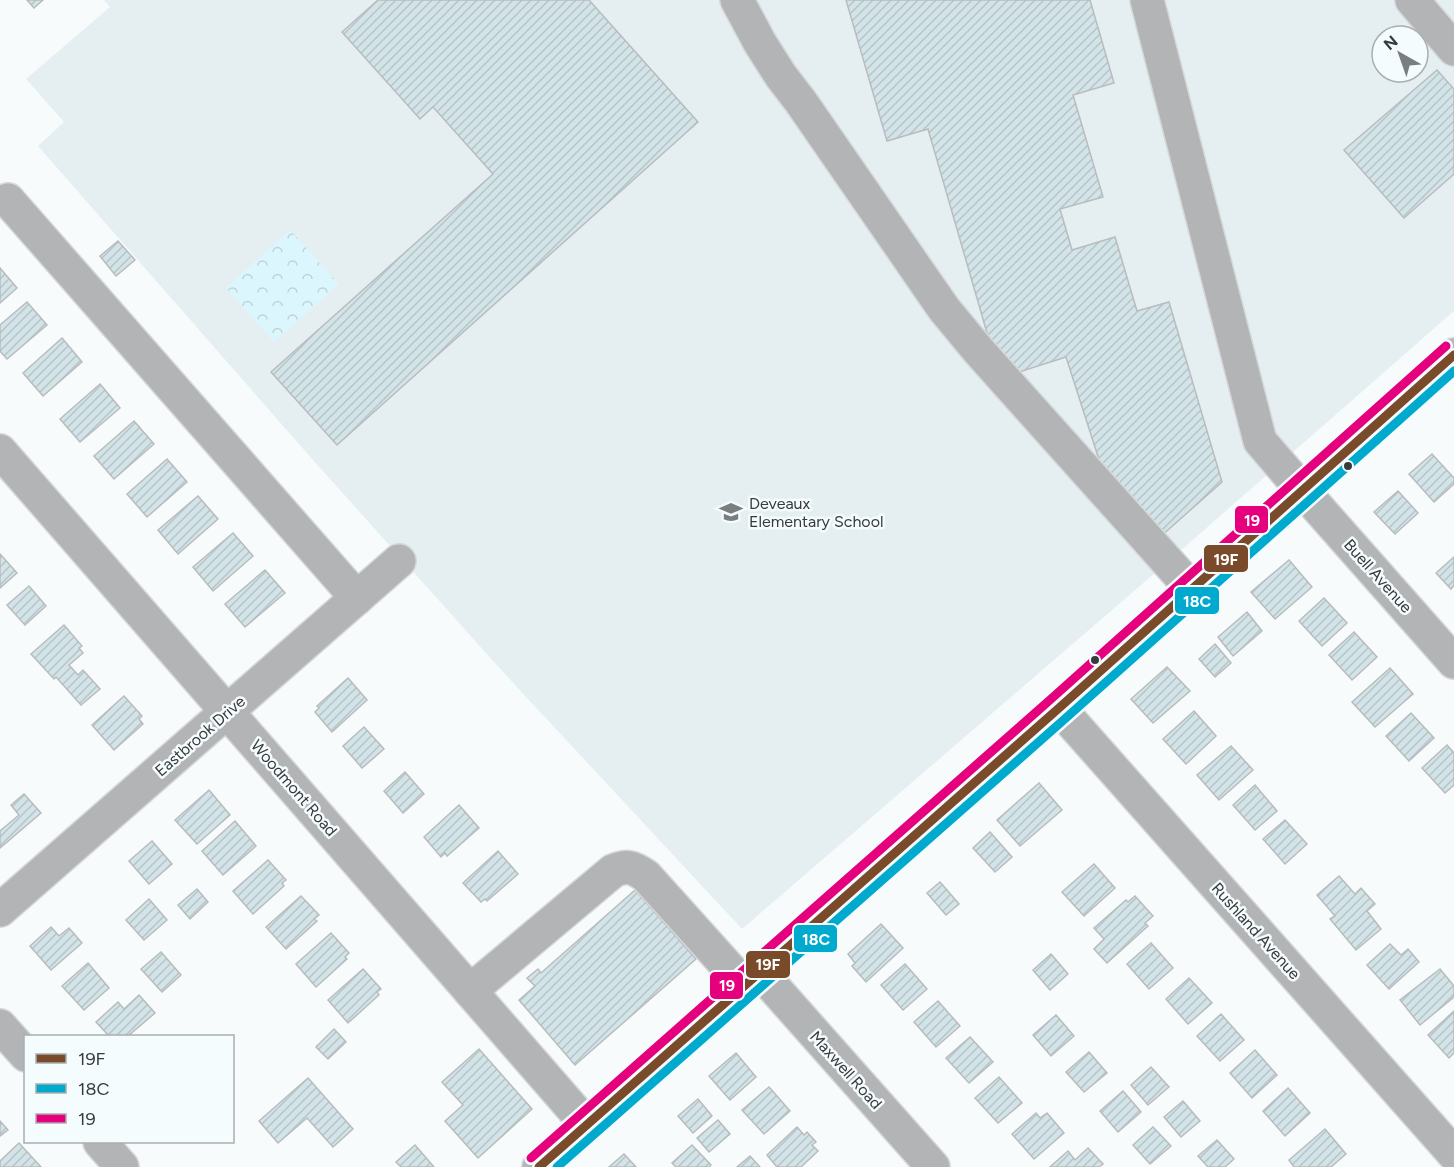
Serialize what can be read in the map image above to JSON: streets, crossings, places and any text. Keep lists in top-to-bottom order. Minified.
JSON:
{"streets":{"street":["Buell Avenue","Eastbrook Drive","Woodmont Road","Rushland Avenue","Maxwell Road"]},"crossings":[["Eastbrook Drive","Woodmont Road"],["Woodmont Road","Maxwell Road"]],"places":{"school or university":["Deveaux Elementary School"]},"lines":["transit line 19","transit line 19F","transit line 18C"],"legend":["19F","18C","19"],"north":"top left"}
